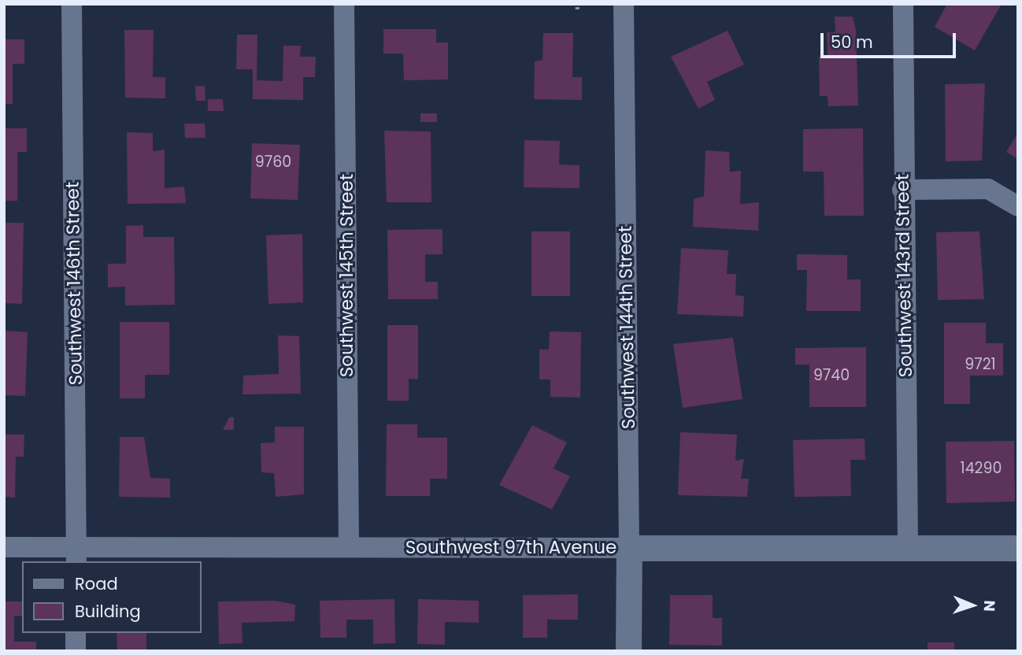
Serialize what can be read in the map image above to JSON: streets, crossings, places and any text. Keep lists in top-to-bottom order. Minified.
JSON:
{"streets":{"street":["Southwest 145th Street","Southwest 143rd Street","Southwest 146th Street","Southwest 144th Street","Southwest 97th Avenue"]},"crossings":[["Southwest 145th Street","Southwest 97th Avenue"],["Southwest 143rd Street","Southwest 97th Avenue"],["Southwest 146th Street","Southwest 97th Avenue"],["Southwest 144th Street","Southwest 97th Avenue"]],"house_numbers":["9760","9721","9740","14290"],"legend":["Road","Building"],"scale_bar":"50 m","north":"right"}
